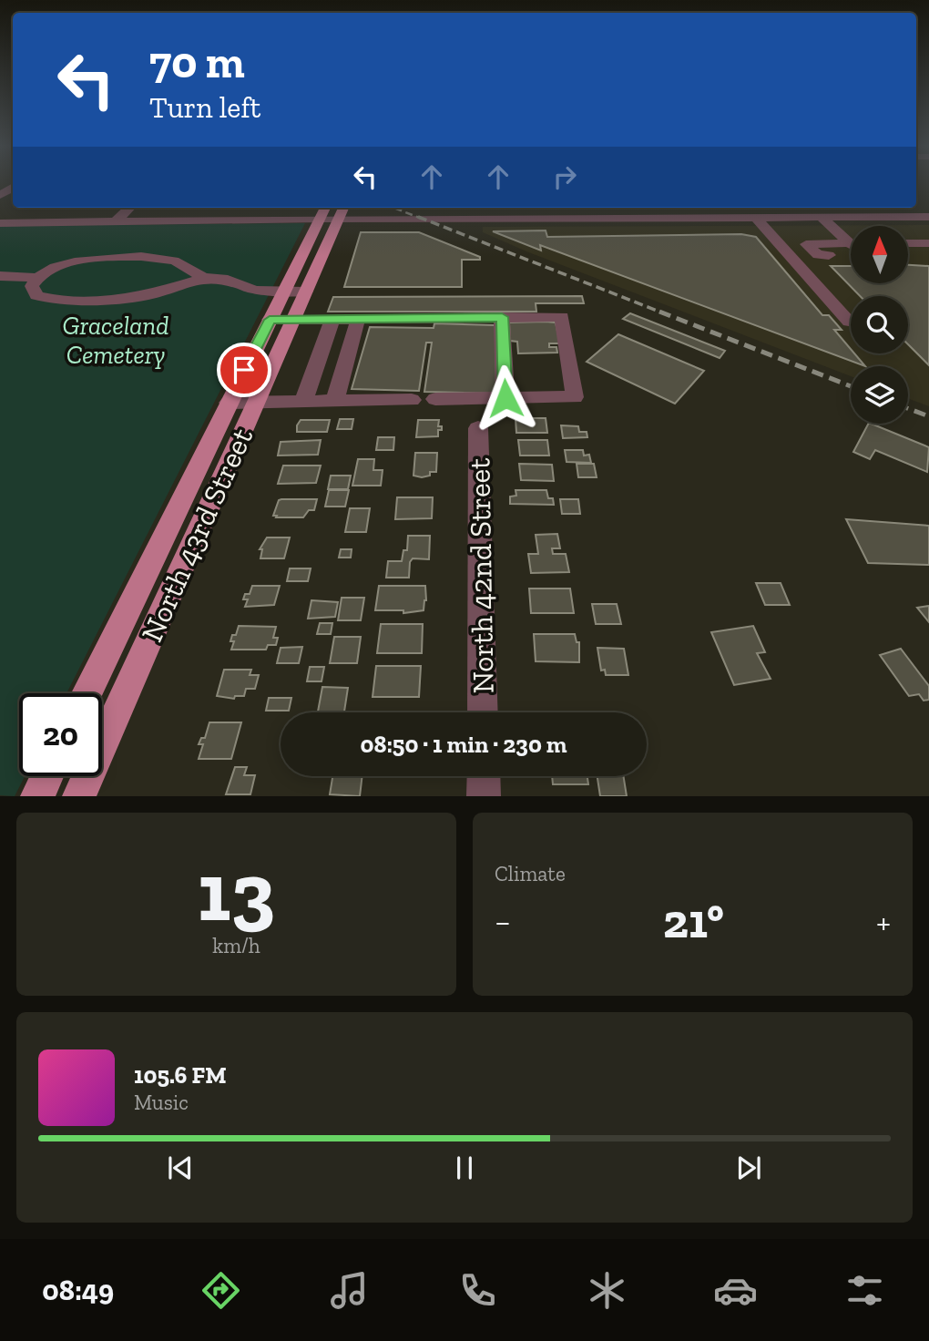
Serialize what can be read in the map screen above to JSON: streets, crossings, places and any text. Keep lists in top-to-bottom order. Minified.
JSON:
{"streets":{"main road":["North 43rd Street"],"street":["North 42nd Street"]},"parks":["Graceland Cemetery"],"north":"top","page":{"turn":["70 m","Turn left"],"limit":"20","trip":"08:50 · 1 min · 230 m","tile":[["13","km/h"],"Climate"],"heat":["−","21°","+"],"song":["105.6 FM","Music"],"tabs":"08:49"}}
